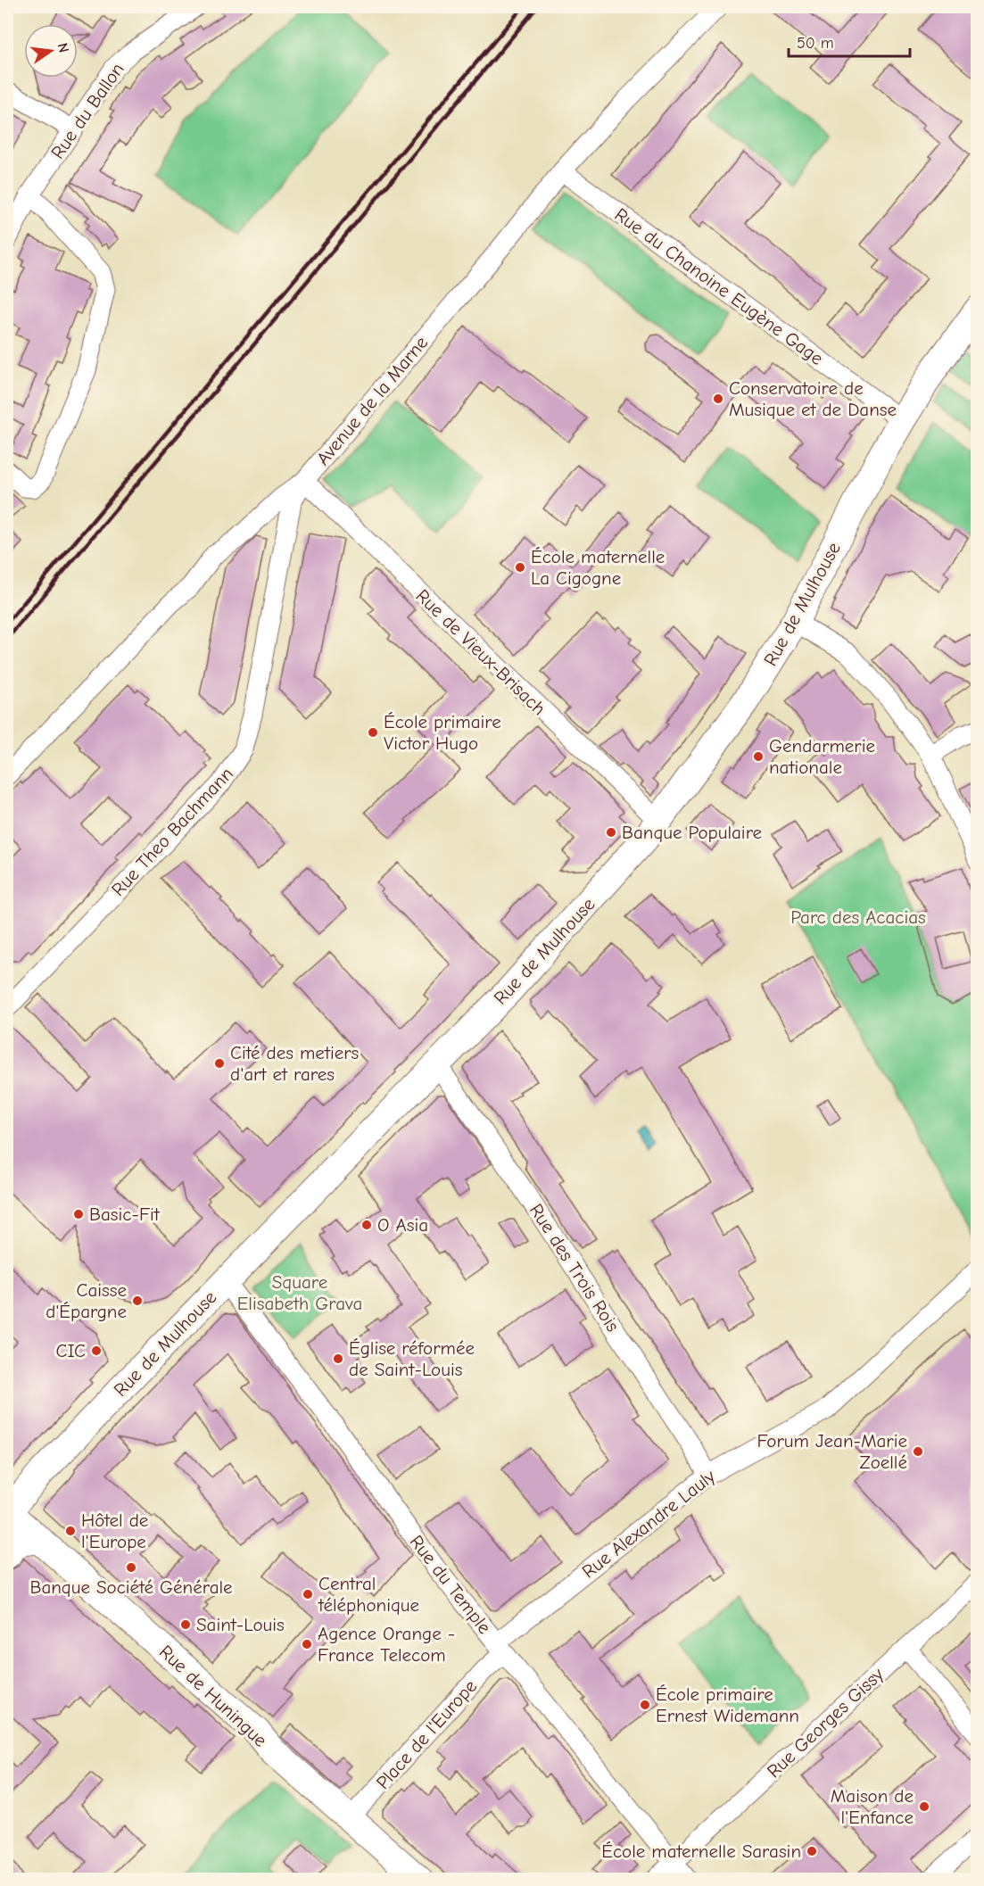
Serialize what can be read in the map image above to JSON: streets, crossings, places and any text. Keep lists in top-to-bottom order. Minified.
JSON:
{"streets":{"main road":["Rue de Mulhouse","Rue de Huningue"],"street":["Rue du Ballon","Rue du Chanoine Eugène Gage","Avenue de la Marne","Rue de Vieux-Brisach","Rue Theo Bachmann","Rue des Trois Rois","Rue Alexandre Lauly","Rue du Temple","Rue Georges Gissy","Place de l'Europe"]},"crossings":[["Rue du Chanoine Eugène Gage","Avenue de la Marne"],["Rue du Chanoine Eugène Gage","Rue de Mulhouse"],["Avenue de la Marne","Rue de Vieux-Brisach"],["Avenue de la Marne","Rue Theo Bachmann"],["Rue de Mulhouse","Rue de Vieux-Brisach"],["Rue de Mulhouse","Rue des Trois Rois"],["Rue de Mulhouse","Rue du Temple"],["Rue de Mulhouse","Rue de Huningue"],["Rue de Vieux-Brisach","Rue Theo Bachmann"],["Rue des Trois Rois","Rue Alexandre Lauly"],["Rue Alexandre Lauly","Rue du Temple"],["Rue Alexandre Lauly","Place de l'Europe"],["Rue du Temple","Rue Georges Gissy"],["Rue du Temple","Place de l'Europe"],["Rue de Huningue","Place de l'Europe"]],"parks":["Parc des Acacias","Square Elisabeth Grava"],"places":["Conservatoire de Musique et de Danse","École maternelle La Cigogne","École primaire Victor Hugo","Gendarmerie nationale","Banque Populaire","Cité des metiers d'art et rares","Basic-Fit","O Asia","Caisse d'Épargne","CIC","Église réformée de Saint-Louis","Forum Jean-Marie Zoellé","Hôtel de l'Europe","Banque Société Générale","Central téléphonique","Saint-Louis","Agence Orange - France Telecom","École primaire Ernest Widemann","Maison de l'Enfance","École maternelle Sarasin"],"scale_bar":"50 m","north":"right"}
